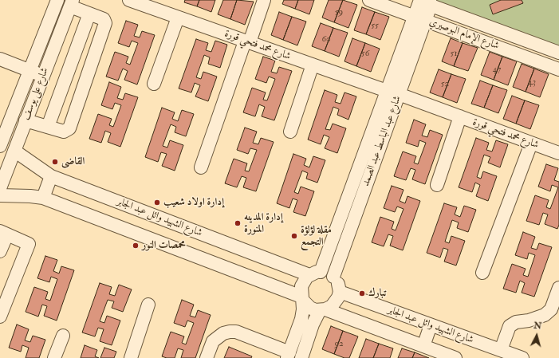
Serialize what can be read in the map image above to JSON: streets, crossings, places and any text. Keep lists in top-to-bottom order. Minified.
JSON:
{"streets":{"street":["شارع الإمام البوصيري","شارع محمد فتحي قورة","شارع على يوسف","شارع عبد الباسط عبد الصمد","شارع الشهيد وائل عبد الجابر"]},"crossings":[["شارع الإمام البوصيري","شارع عبد الباسط عبد الصمد"],["شارع محمد فتحي قورة","شارع عبد الباسط عبد الصمد"],["شارع على يوسف","شارع الشهيد وائل عبد الجابر"],["شارع عبد الباسط عبد الصمد","شارع الشهيد وائل عبد الجابر"]],"places":["القاضى","إدارة اولاد شعيب","إدارة المدينه المنورة","مقلة لؤلؤة التجمع","محمصات النور","تبارك"],"house_numbers":["59","55","60","56","51","47","43","52","92"],"north":"top"}
